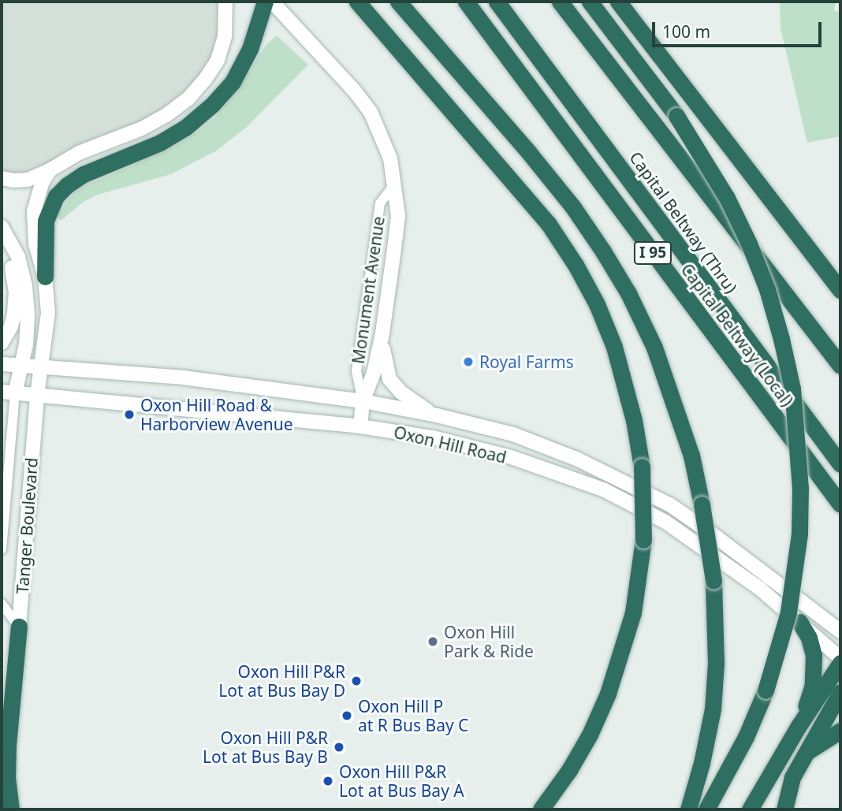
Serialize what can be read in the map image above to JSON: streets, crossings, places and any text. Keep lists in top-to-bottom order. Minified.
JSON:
{"streets":{"highway":["Capital Beltway (Thru)","I 95","Capital Beltway (Local)"],"main road":["Monument Avenue","Oxon Hill Road","Tanger Boulevard"]},"crossings":[["Monument Avenue","Oxon Hill Road"],["Oxon Hill Road","Tanger Boulevard"]],"places":["Royal Farms","Oxon Hill Road & Harborview Avenue","Oxon Hill Park & Ride","Oxon Hill P&R Lot at Bus Bay D","Oxon Hill P at R Bus Bay C","Oxon Hill P&R Lot at Bus Bay B","Oxon Hill P&R Lot at Bus Bay A"],"scale_bar":"100 m"}
